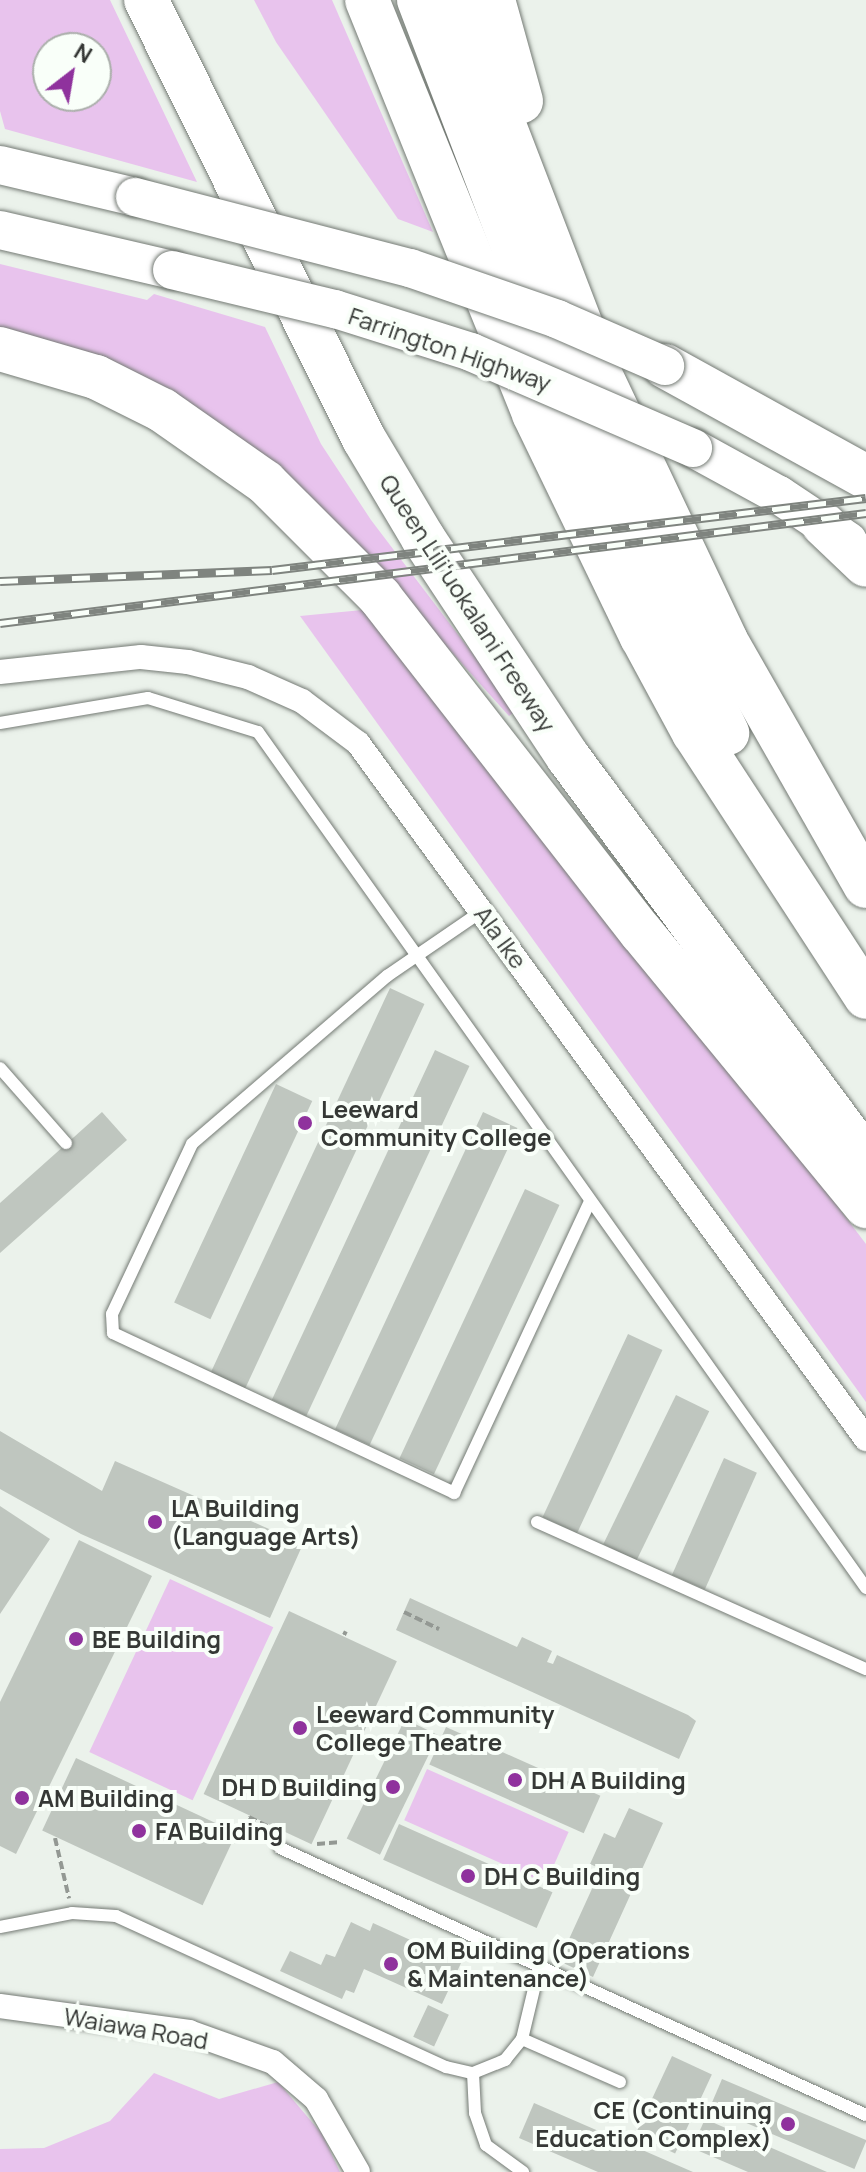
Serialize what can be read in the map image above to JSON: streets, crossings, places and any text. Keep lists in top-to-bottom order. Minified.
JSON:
{"streets":{"highway":["Queen Liliʻuokalani Freeway"],"main road":["Farrington Highway"],"street":["Ala Ike","Waiawa Road"]},"places":["Leeward Community College","LA Building (Language Arts)","BE Building","Leeward Community College Theatre","DH A Building","DH D Building","AM Building","FA Building","DH C Building","OM Building (Operations & Maintenance)","CE (Continuing Education Complex)"],"north":"top right"}
